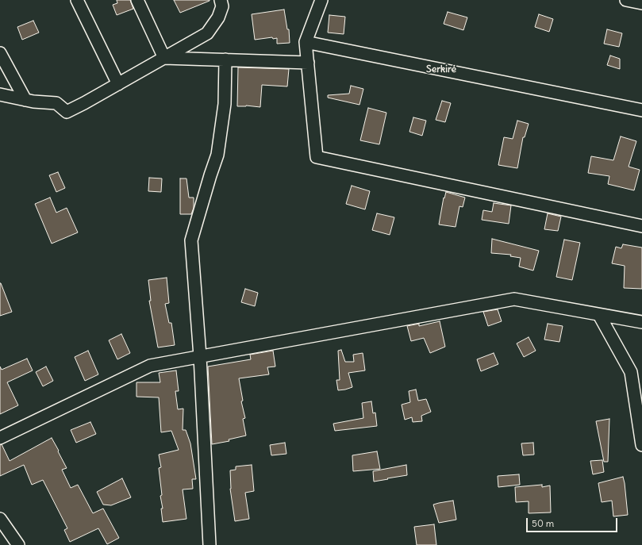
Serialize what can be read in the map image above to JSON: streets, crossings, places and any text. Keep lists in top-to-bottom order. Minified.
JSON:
{"districts":["Serkiré"],"scale_bar":"50 m"}
